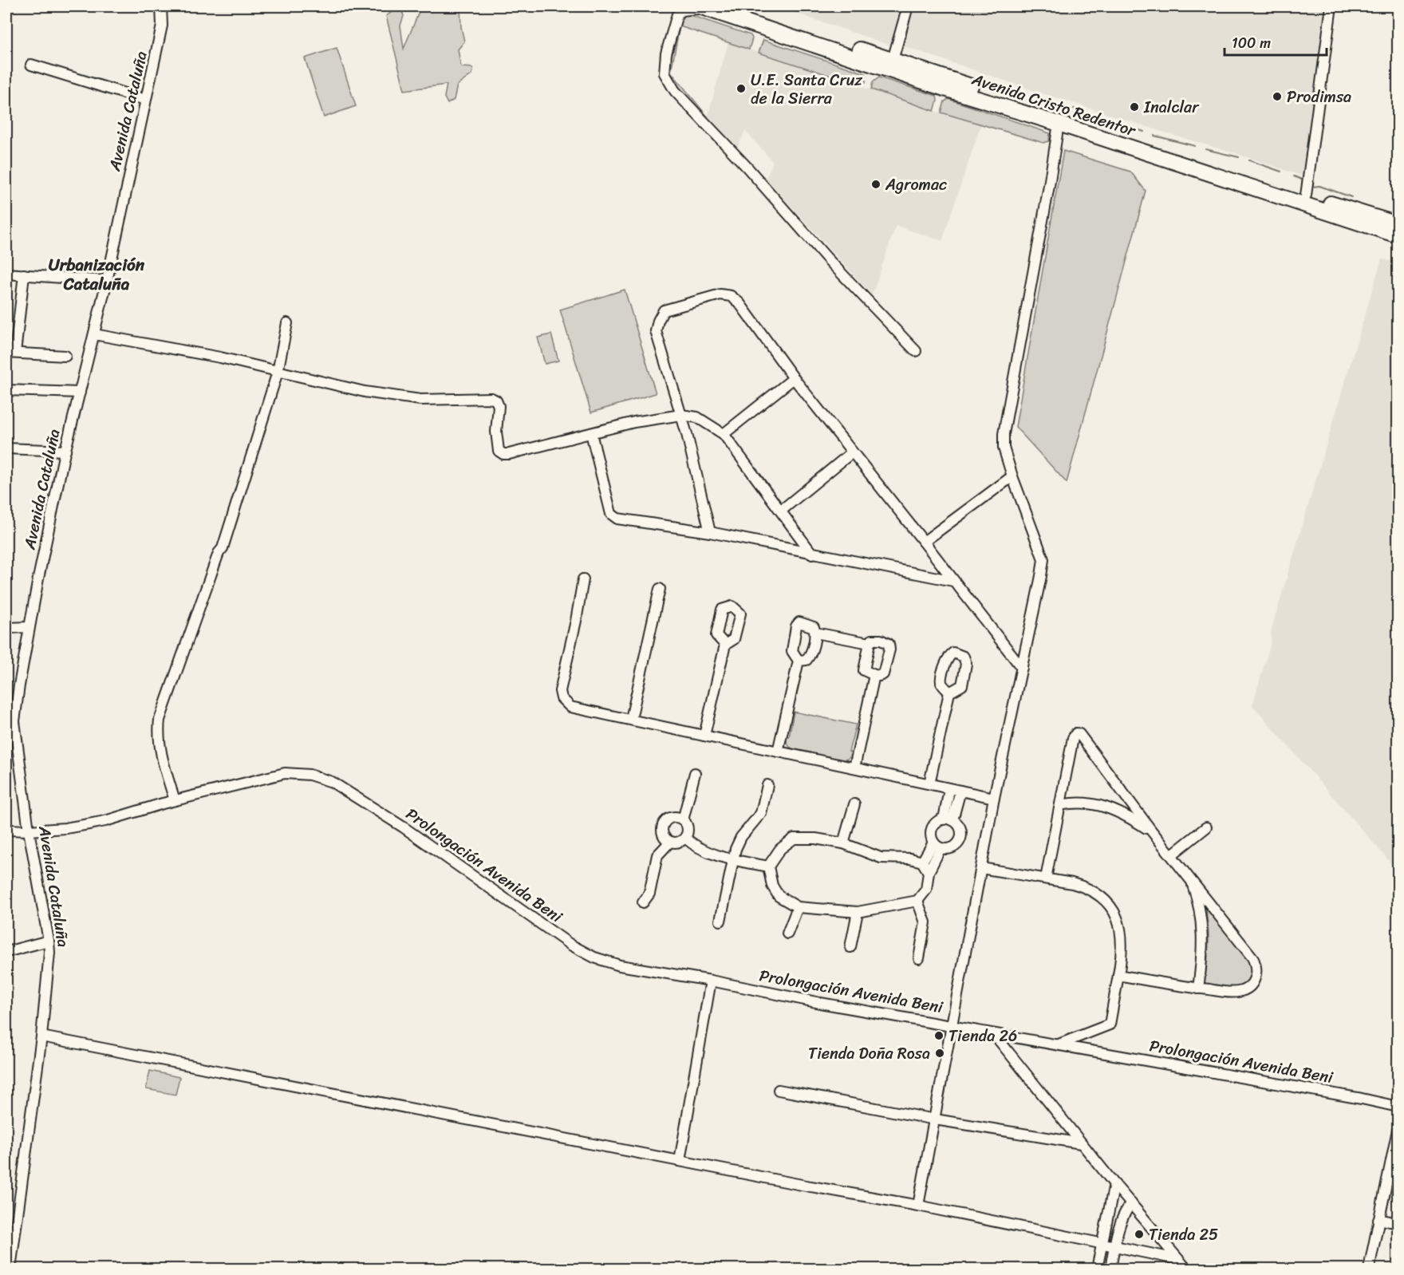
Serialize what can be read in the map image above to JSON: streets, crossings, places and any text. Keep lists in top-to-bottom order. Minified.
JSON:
{"streets":{"highway":["Avenida Cristo Redentor"],"street":["Avenida Cataluña","Prolongación Avenida Beni"]},"crossings":[["Avenida Cataluña","Prolongación Avenida Beni"]],"districts":["Urbanización Cataluña"],"places":["U.E. Santa Cruz de la Sierra","Prodimsa","Inalclar","Agromac","Tienda 26","Tienda Doña Rosa","Tienda 25"],"scale_bar":"100 m"}
